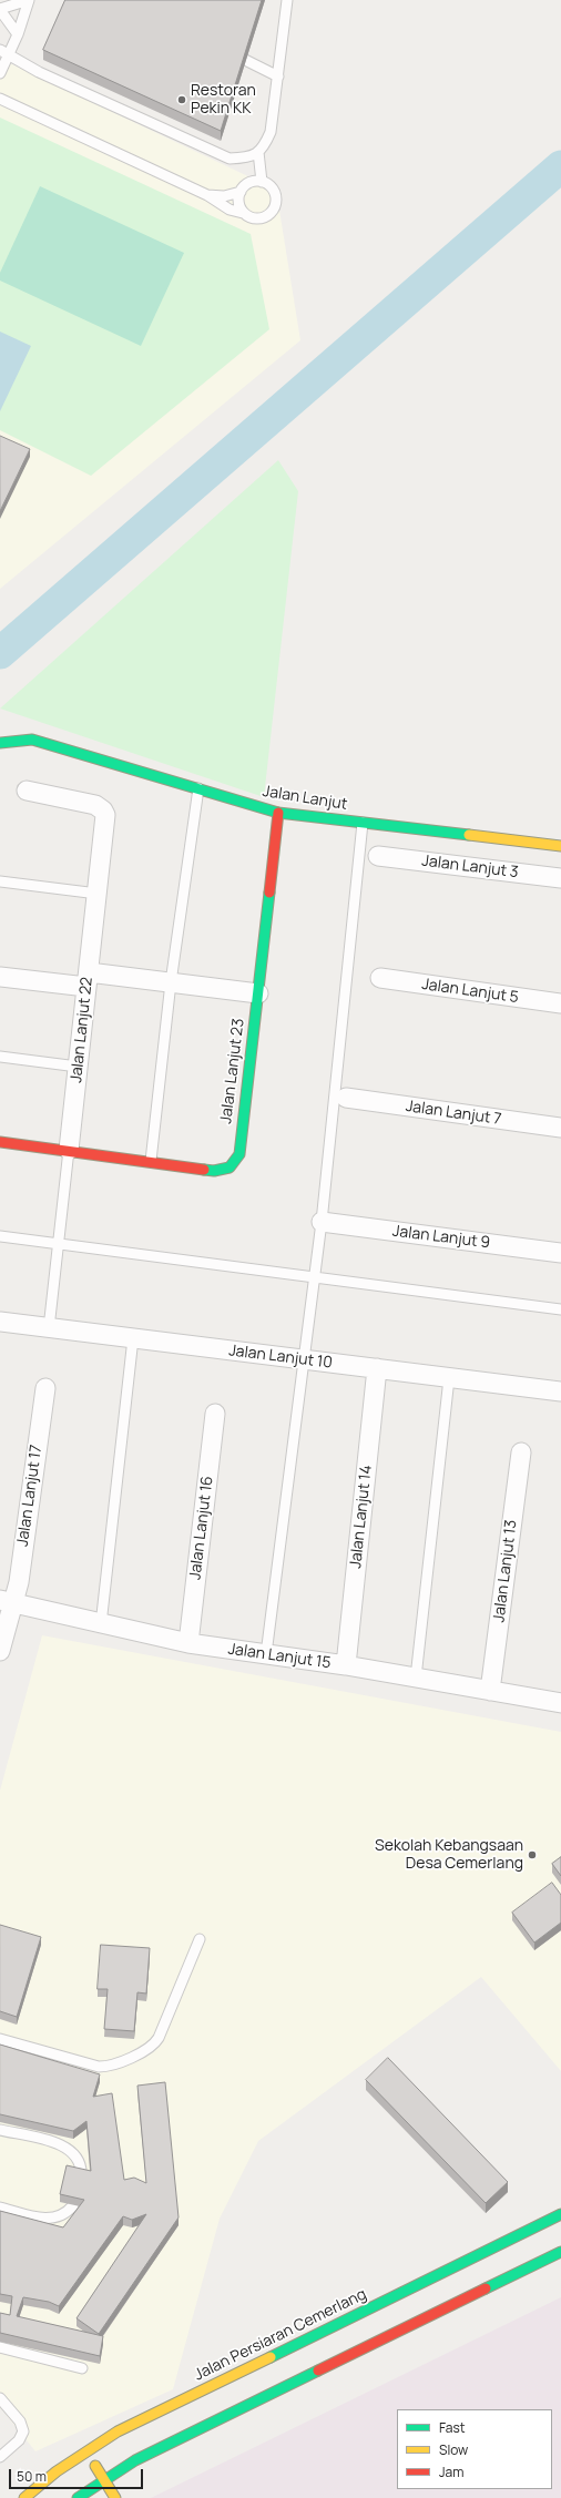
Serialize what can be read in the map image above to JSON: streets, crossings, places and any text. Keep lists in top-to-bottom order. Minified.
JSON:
{"streets":{"street":["Jalan Lanjut","Jalan Lanjut 3","Jalan Lanjut 5","Jalan Lanjut 22","Jalan Lanjut 23","Jalan Lanjut 7","Jalan Lanjut 9","Jalan Lanjut 10","Jalan Lanjut 17","Jalan Lanjut 14","Jalan Lanjut 16","Jalan Lanjut 13","Jalan Lanjut 15","Jalan Persiaran Cemerlang"]},"crossings":[["Jalan Lanjut","Jalan Lanjut 23"],["Jalan Lanjut 22","Jalan Lanjut 23"],["Jalan Lanjut 22","Jalan Lanjut 10"],["Jalan Lanjut 10","Jalan Lanjut 14"],["Jalan Lanjut 17","Jalan Lanjut 15"],["Jalan Lanjut 14","Jalan Lanjut 15"],["Jalan Lanjut 16","Jalan Lanjut 15"],["Jalan Lanjut 13","Jalan Lanjut 15"]],"places":["Restoran Pekin KK","Sekolah Kebangsaan Desa Cemerlang"],"legend":["Fast","Slow","Jam"],"scale_bar":"50 m"}
